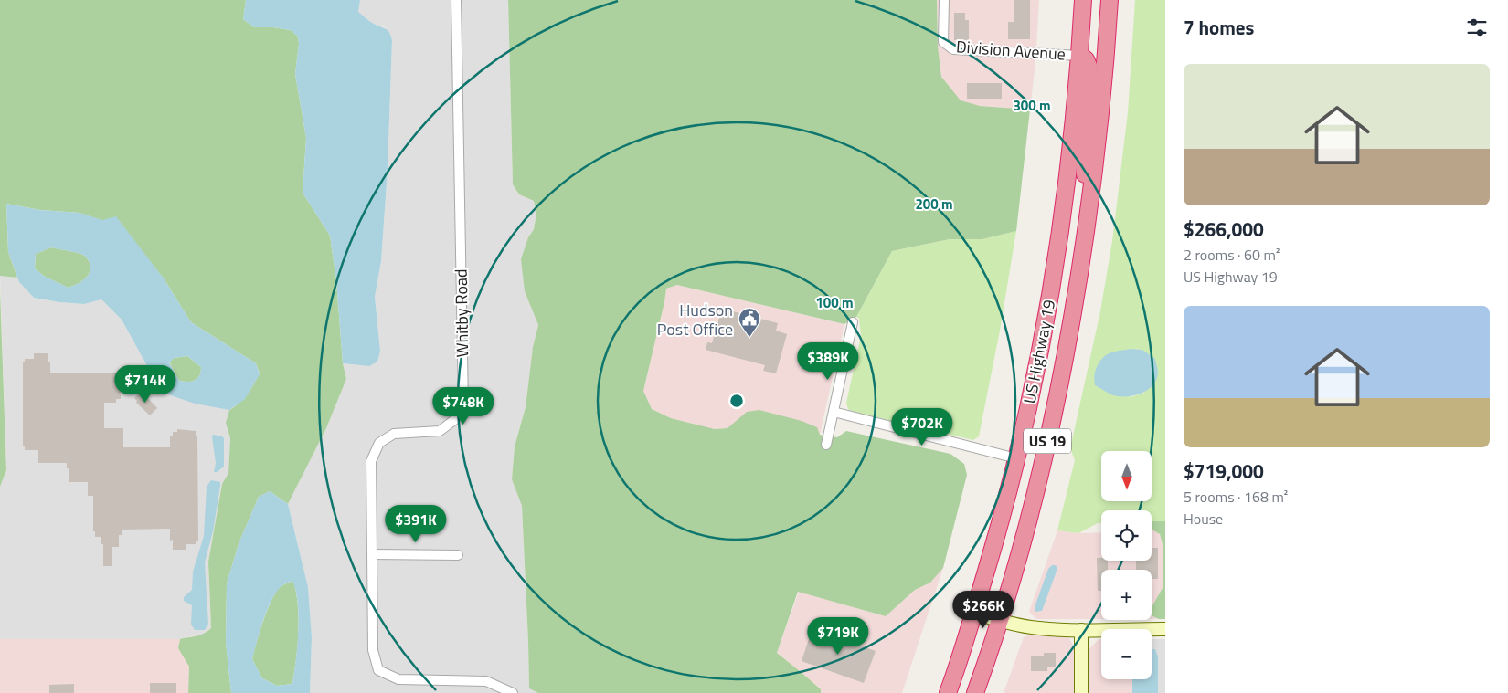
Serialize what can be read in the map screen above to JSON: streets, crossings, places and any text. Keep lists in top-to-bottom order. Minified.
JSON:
{"streets":{"highway":["US Highway 19","US 19"],"street":["Division Avenue","Whitby Road"]},"crossings":[["Division Avenue","US Highway 19"]],"places":{"public building":["Hudson Post Office"]},"north":"bottom","page":{"heading":"7 homes","list":[{"name":"$266,000","note":"2 rooms · 60 m² · US Highway 19"},{"name":"$719,000","note":"5 rooms · 168 m² · House"}],"price":["$389K","$714K","$748K","$702K","$391K","$266K","$719K"],"map_buttons":["+","−"]},"rings":["300 m","200 m","100 m"]}
